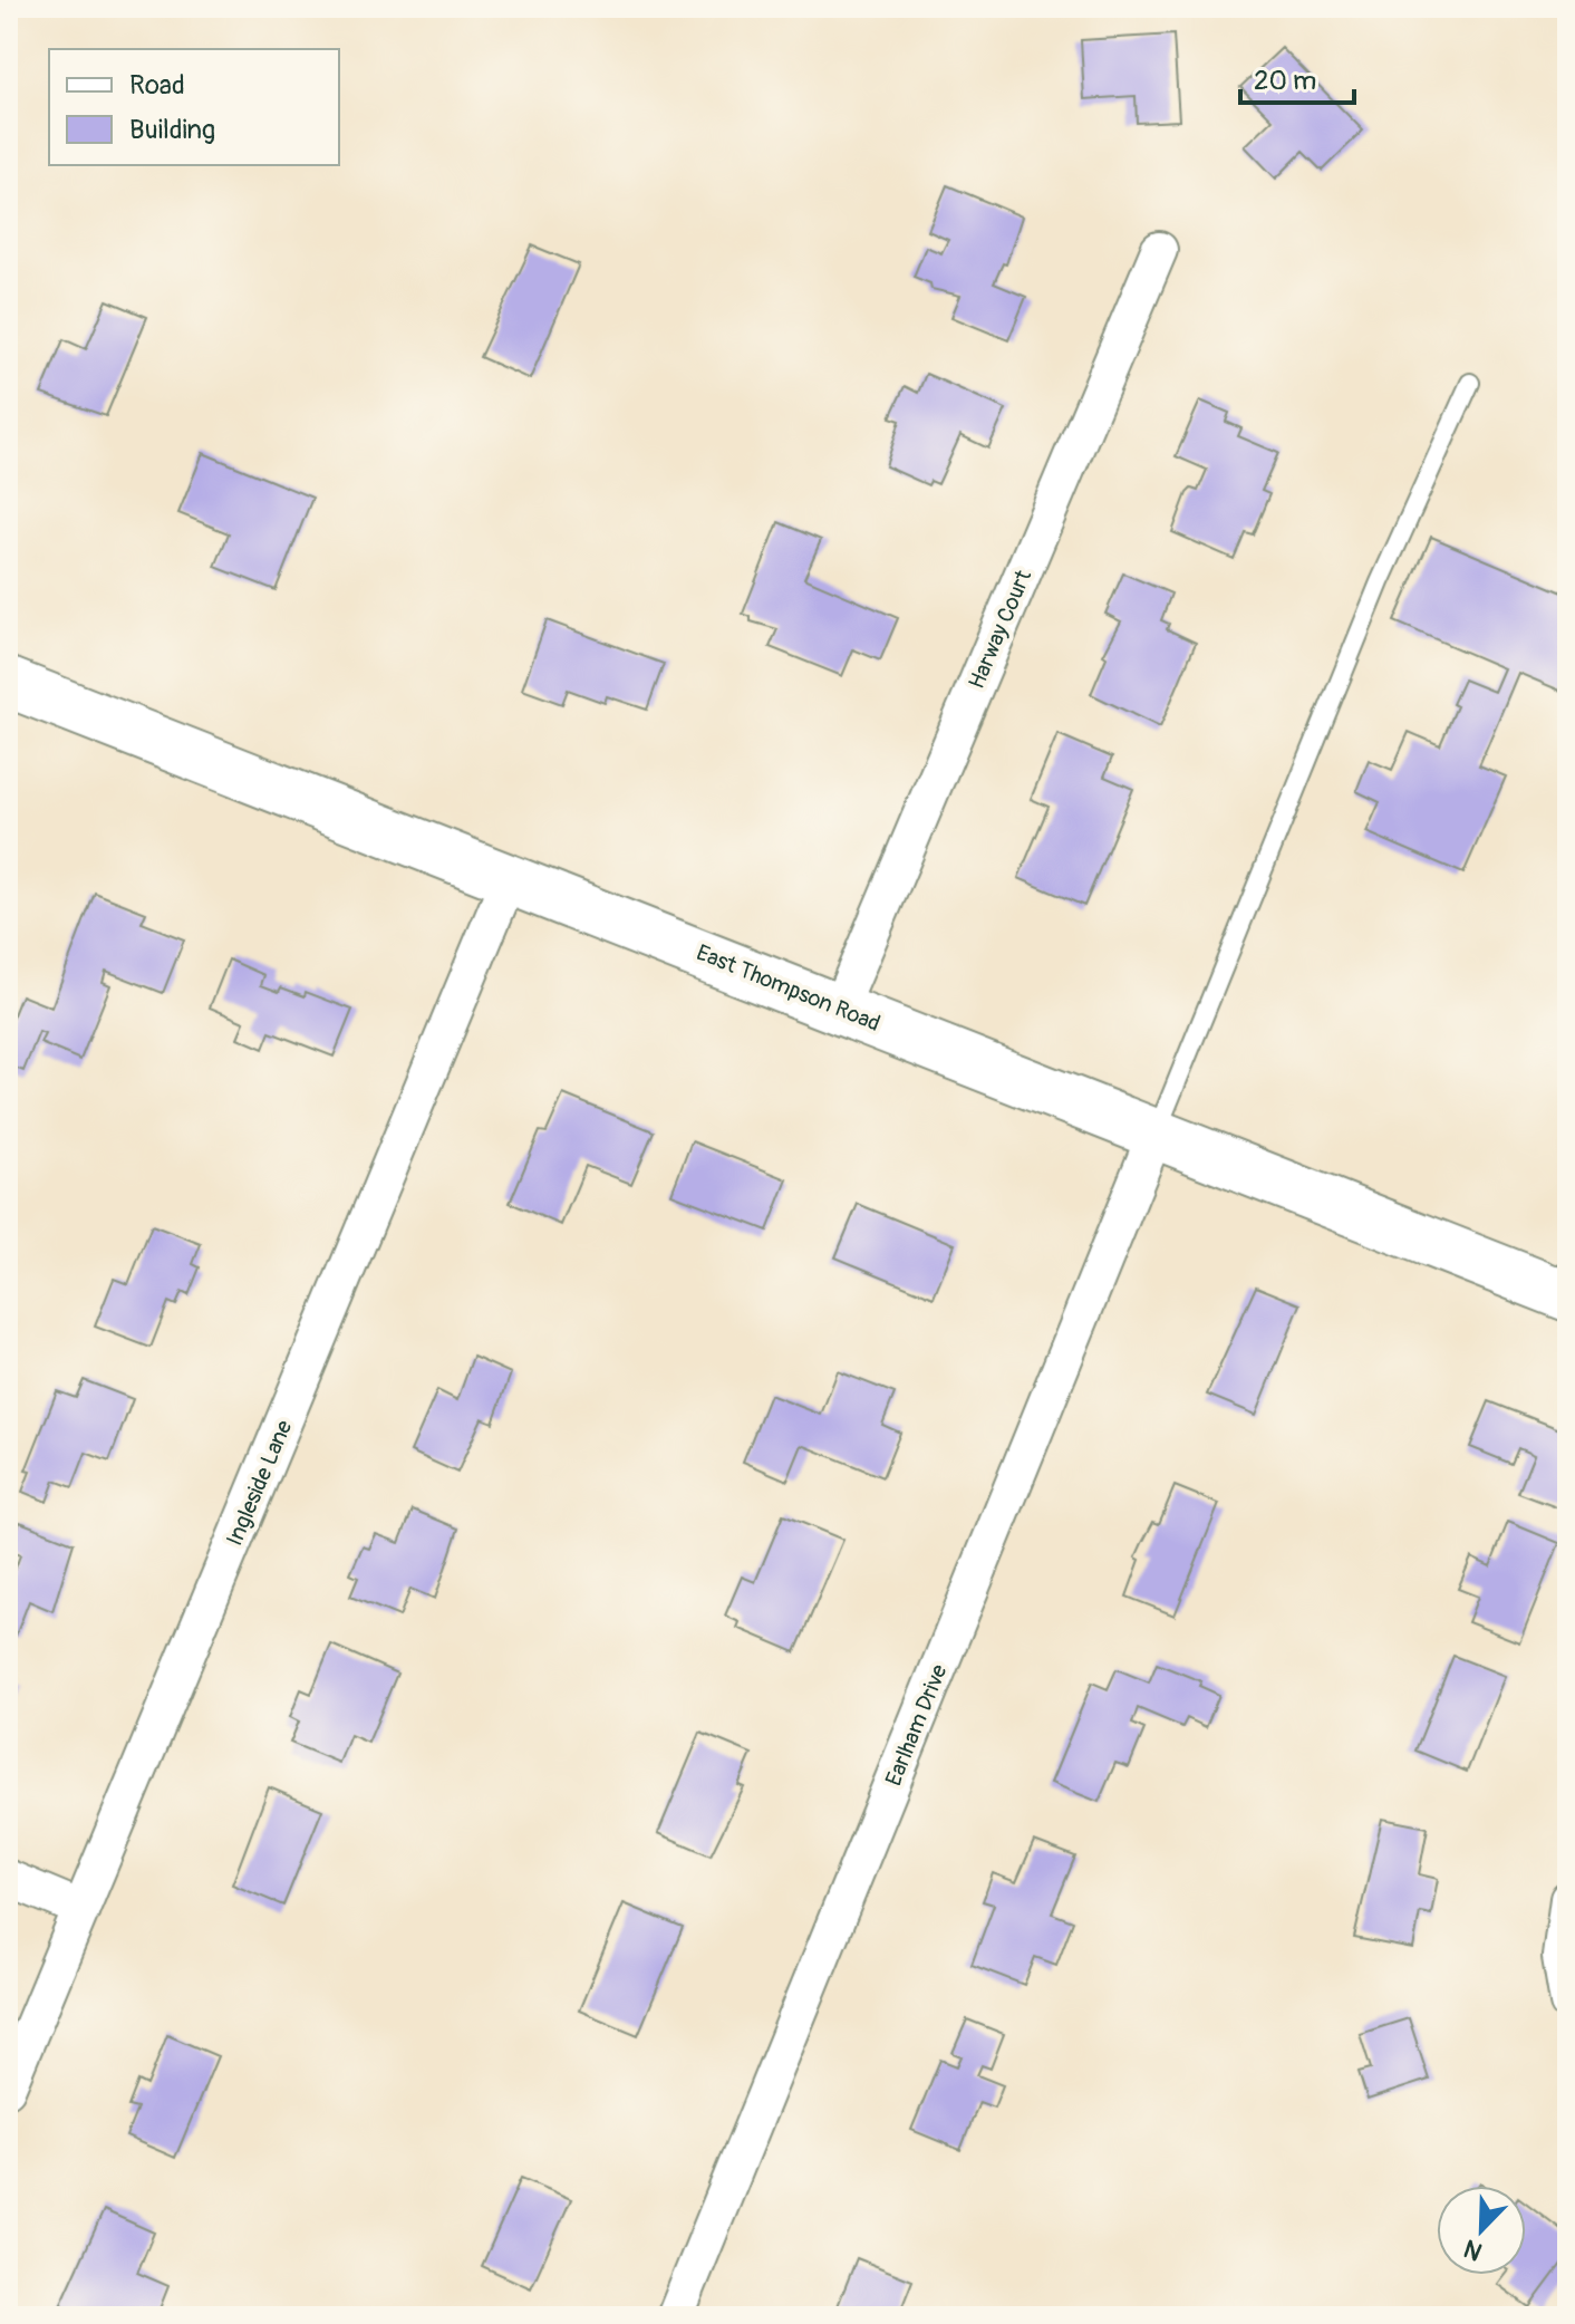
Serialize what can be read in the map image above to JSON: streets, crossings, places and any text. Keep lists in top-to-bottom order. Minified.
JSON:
{"streets":{"main road":["East Thompson Road"],"street":["Harway Court","Ingleside Lane","Earlham Drive"]},"crossings":[["Harway Court","East Thompson Road"],["East Thompson Road","Ingleside Lane"],["East Thompson Road","Earlham Drive"]],"legend":["Road","Building"],"scale_bar":"20 m","north":"bottom left"}
